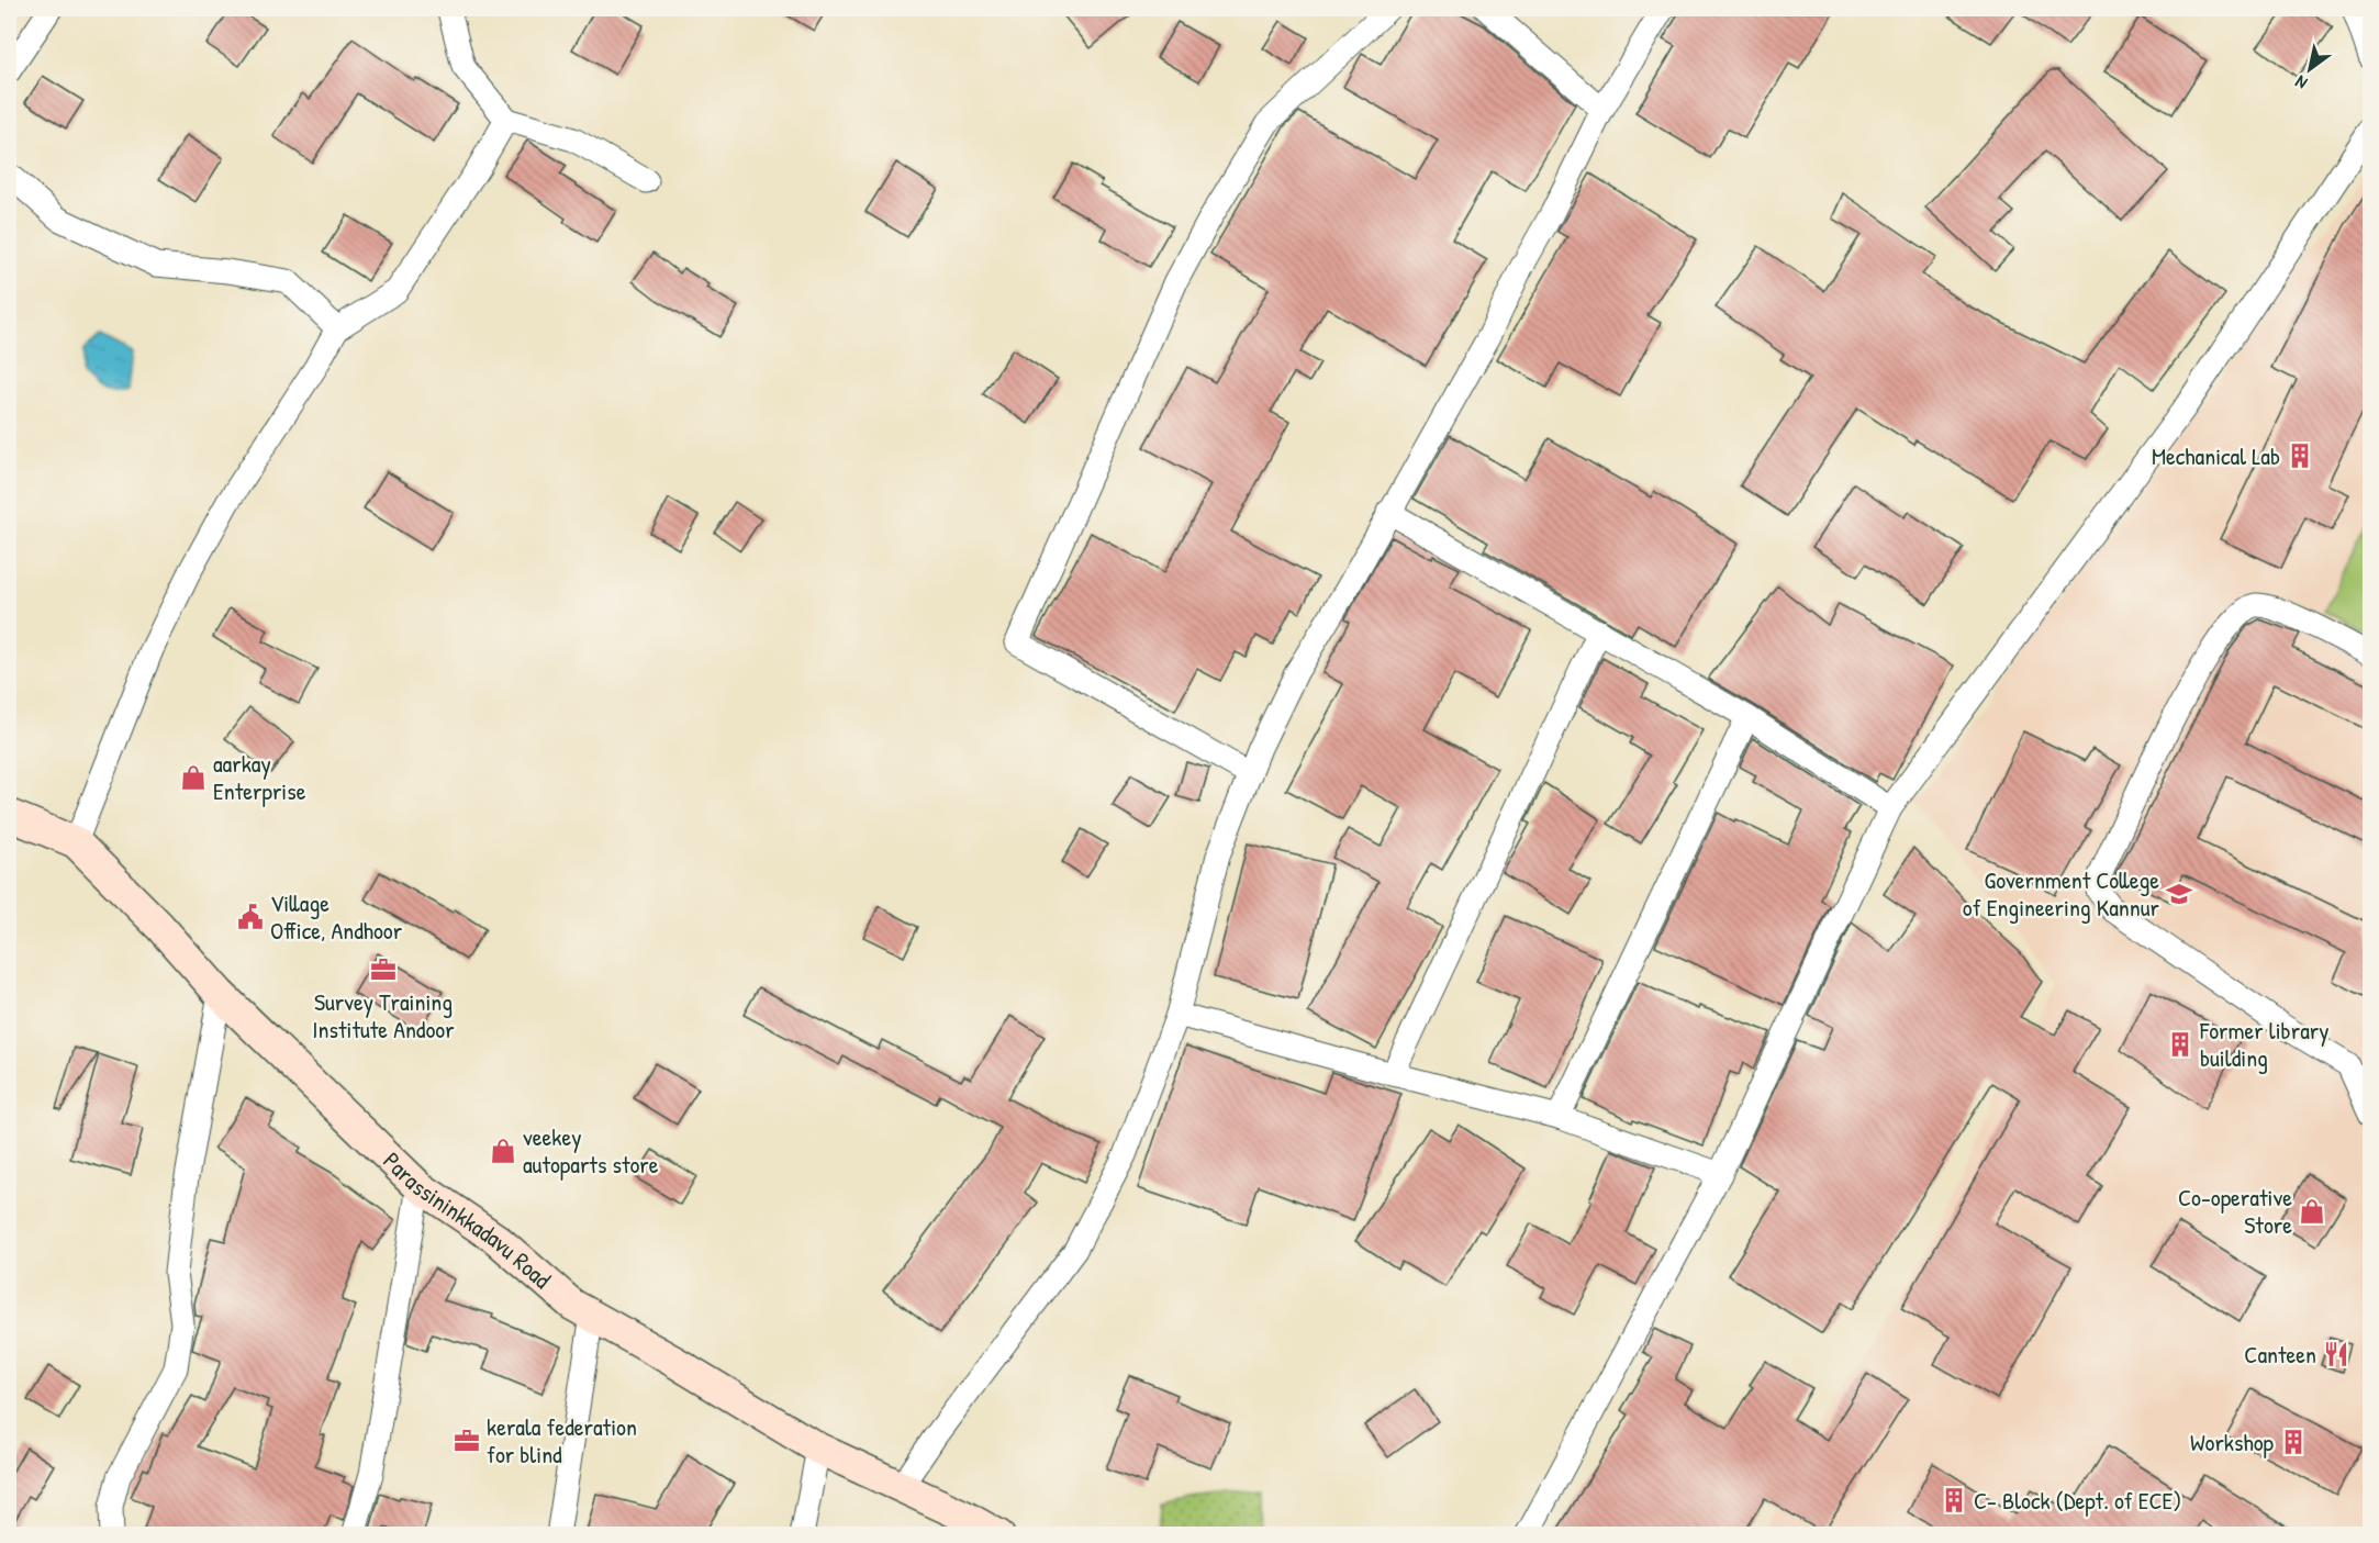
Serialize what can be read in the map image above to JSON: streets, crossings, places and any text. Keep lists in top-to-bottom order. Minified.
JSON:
{"streets":{"main road":["Parassininkkadavu Road"]},"places":{"building":["Mechanical Lab","Former library building","Workshop","C- Block (Dept. of ECE)"],"shop":["aarkay Enterprise","veekey autoparts store","Co-operative Store"],"school or university":["Government College of Engineering Kannur"],"public building":["Village Office, Andhoor"],"office":["Survey Training Institute Andoor","kerala federation for blind"],"restaurant":["Canteen"]},"north":"bottom left"}
